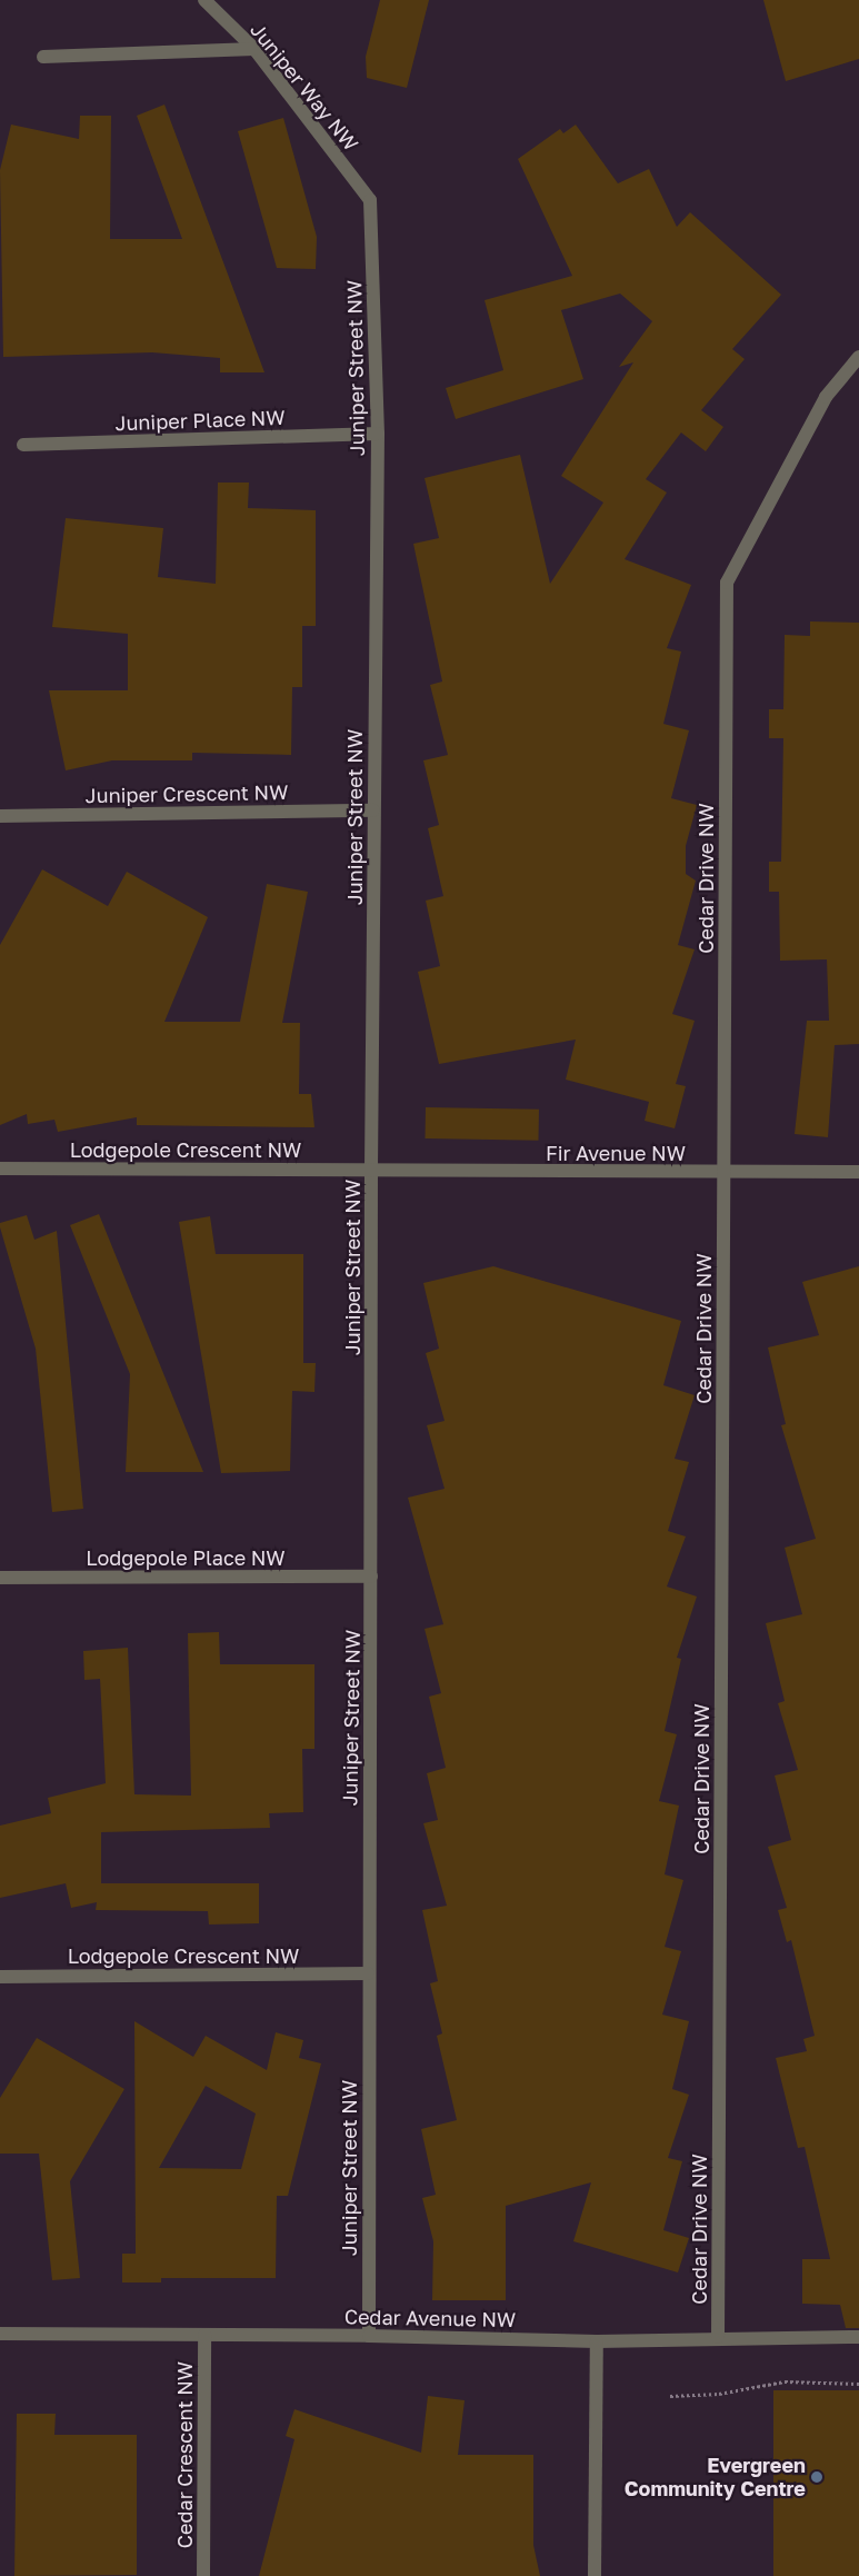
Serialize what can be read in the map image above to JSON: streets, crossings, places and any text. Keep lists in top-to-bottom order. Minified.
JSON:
{"streets":{"street":["Juniper Way NW","Juniper Street NW","Juniper Place NW","Juniper Crescent NW","Cedar Drive NW","Lodgepole Crescent NW","Fir Avenue NW","Lodgepole Place NW","Cedar Avenue NW","Cedar Crescent NW"]},"crossings":[["Juniper Way NW","Juniper Street NW"],["Juniper Street NW","Juniper Place NW"],["Juniper Street NW","Juniper Crescent NW"],["Juniper Street NW","Lodgepole Crescent NW"],["Juniper Street NW","Fir Avenue NW"],["Juniper Street NW","Lodgepole Place NW"],["Juniper Street NW","Cedar Avenue NW"],["Cedar Drive NW","Fir Avenue NW"],["Cedar Drive NW","Cedar Avenue NW"],["Lodgepole Crescent NW","Fir Avenue NW"],["Cedar Avenue NW","Cedar Crescent NW"]],"places":["Evergreen Community Centre"]}
